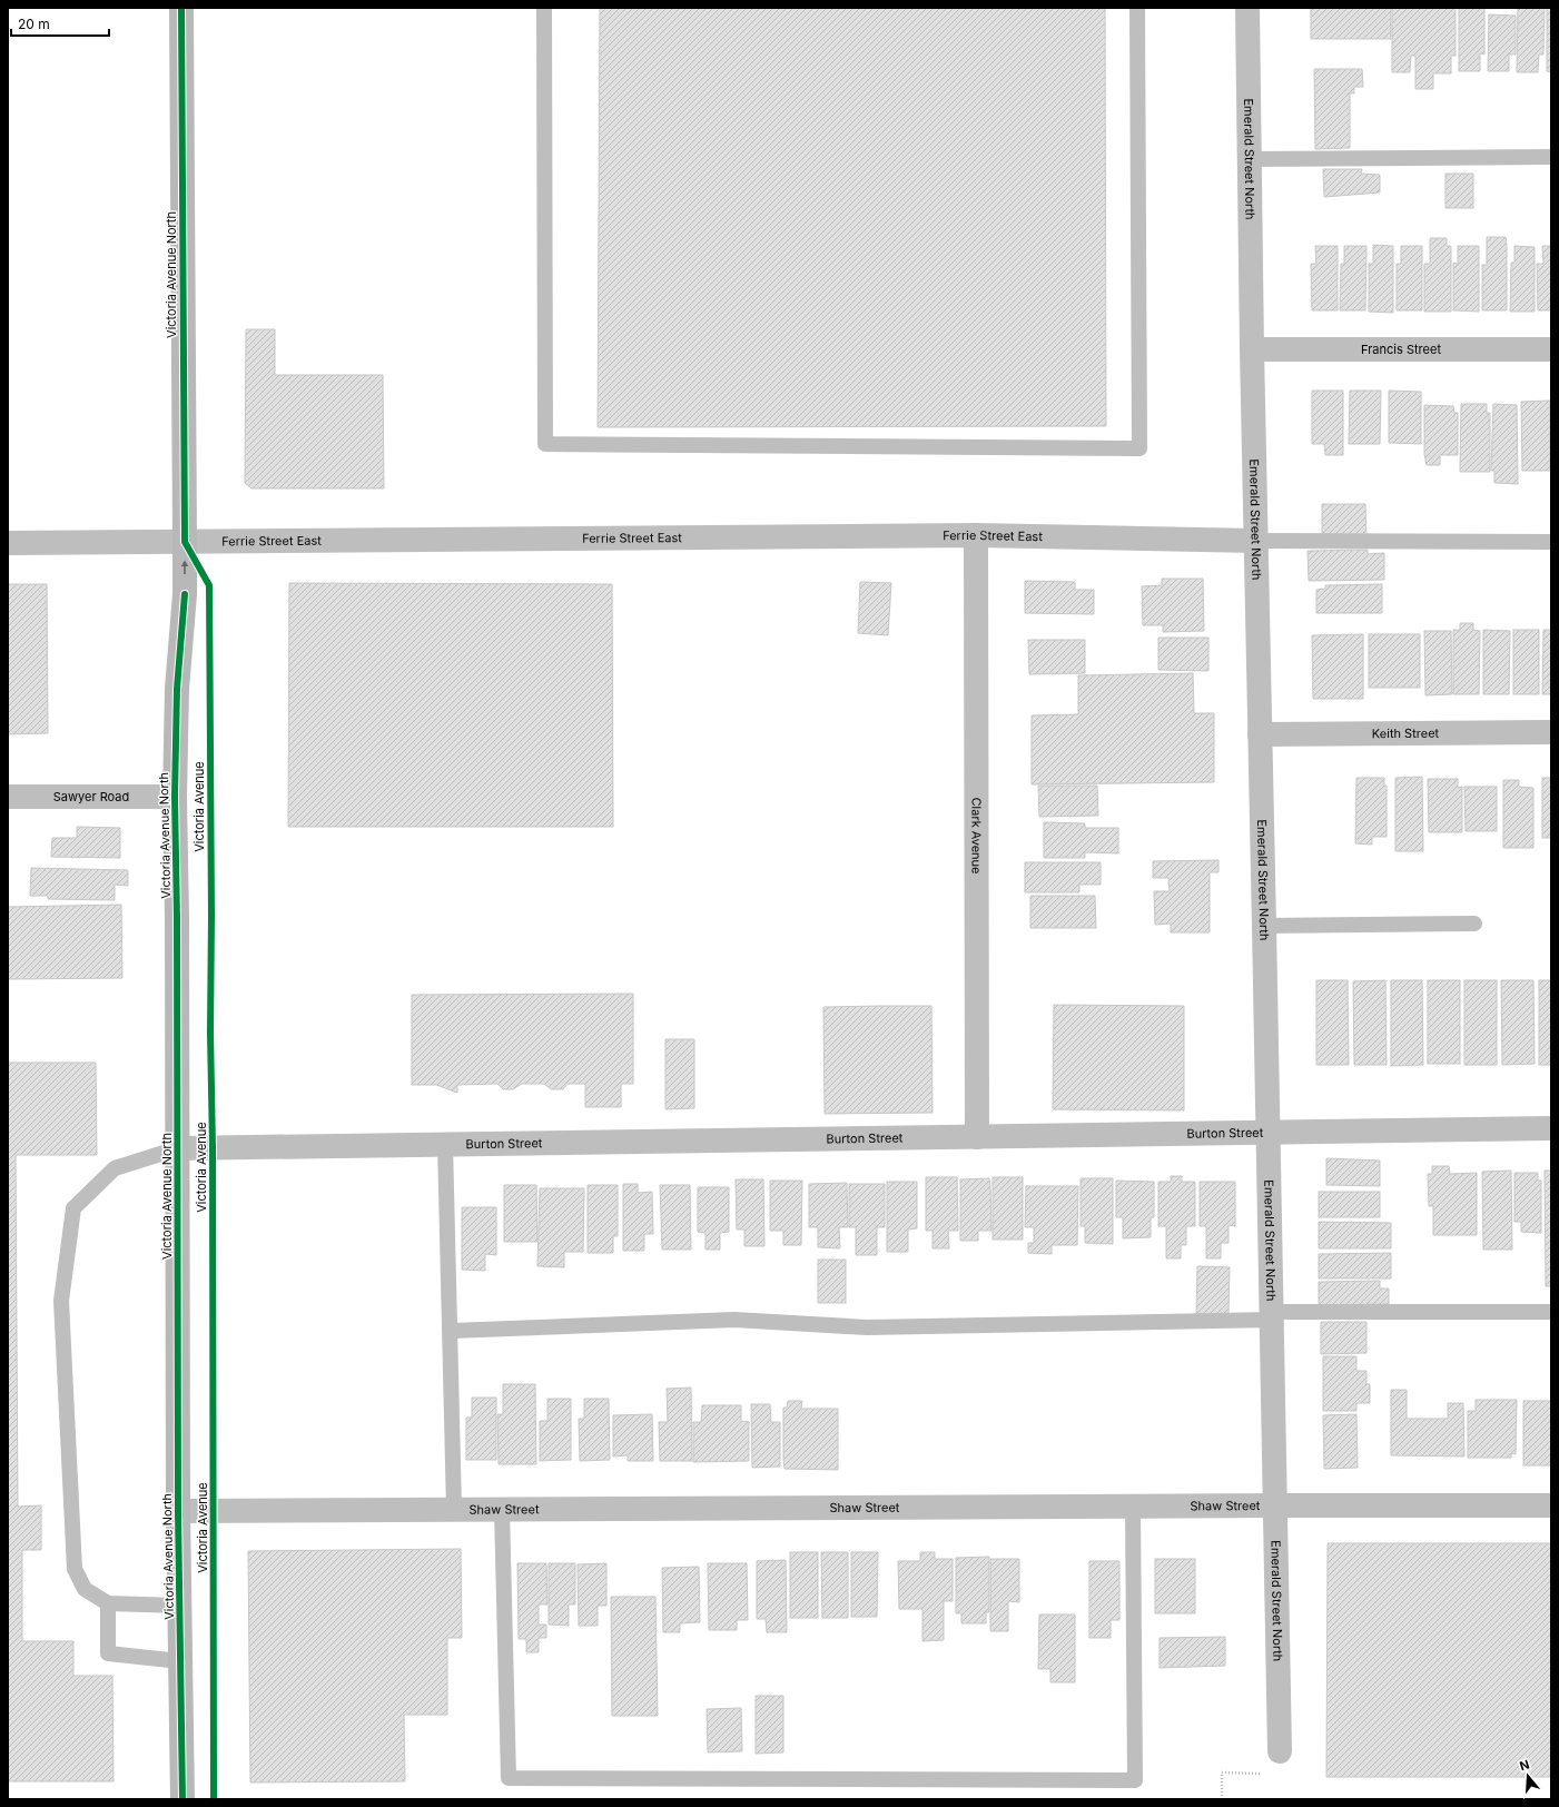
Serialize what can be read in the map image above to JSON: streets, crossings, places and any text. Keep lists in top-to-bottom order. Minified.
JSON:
{"streets":{"main road":["Victoria Avenue North"],"street":["Emerald Street North","Francis Street","Ferrie Street East","Keith Street","Sawyer Road","Clark Avenue","Burton Street","Shaw Street"],"cycle path":["Victoria Avenue"]},"crossings":[["Emerald Street North","Francis Street"],["Emerald Street North","Ferrie Street East"],["Emerald Street North","Keith Street"],["Emerald Street North","Burton Street"],["Emerald Street North","Shaw Street"],["Victoria Avenue North","Ferrie Street East"],["Victoria Avenue North","Sawyer Road"],["Victoria Avenue North","Burton Street"],["Victoria Avenue North","Shaw Street"],["Ferrie Street East","Clark Avenue"],["Clark Avenue","Burton Street"]],"scale_bar":"20 m","north":"top"}
